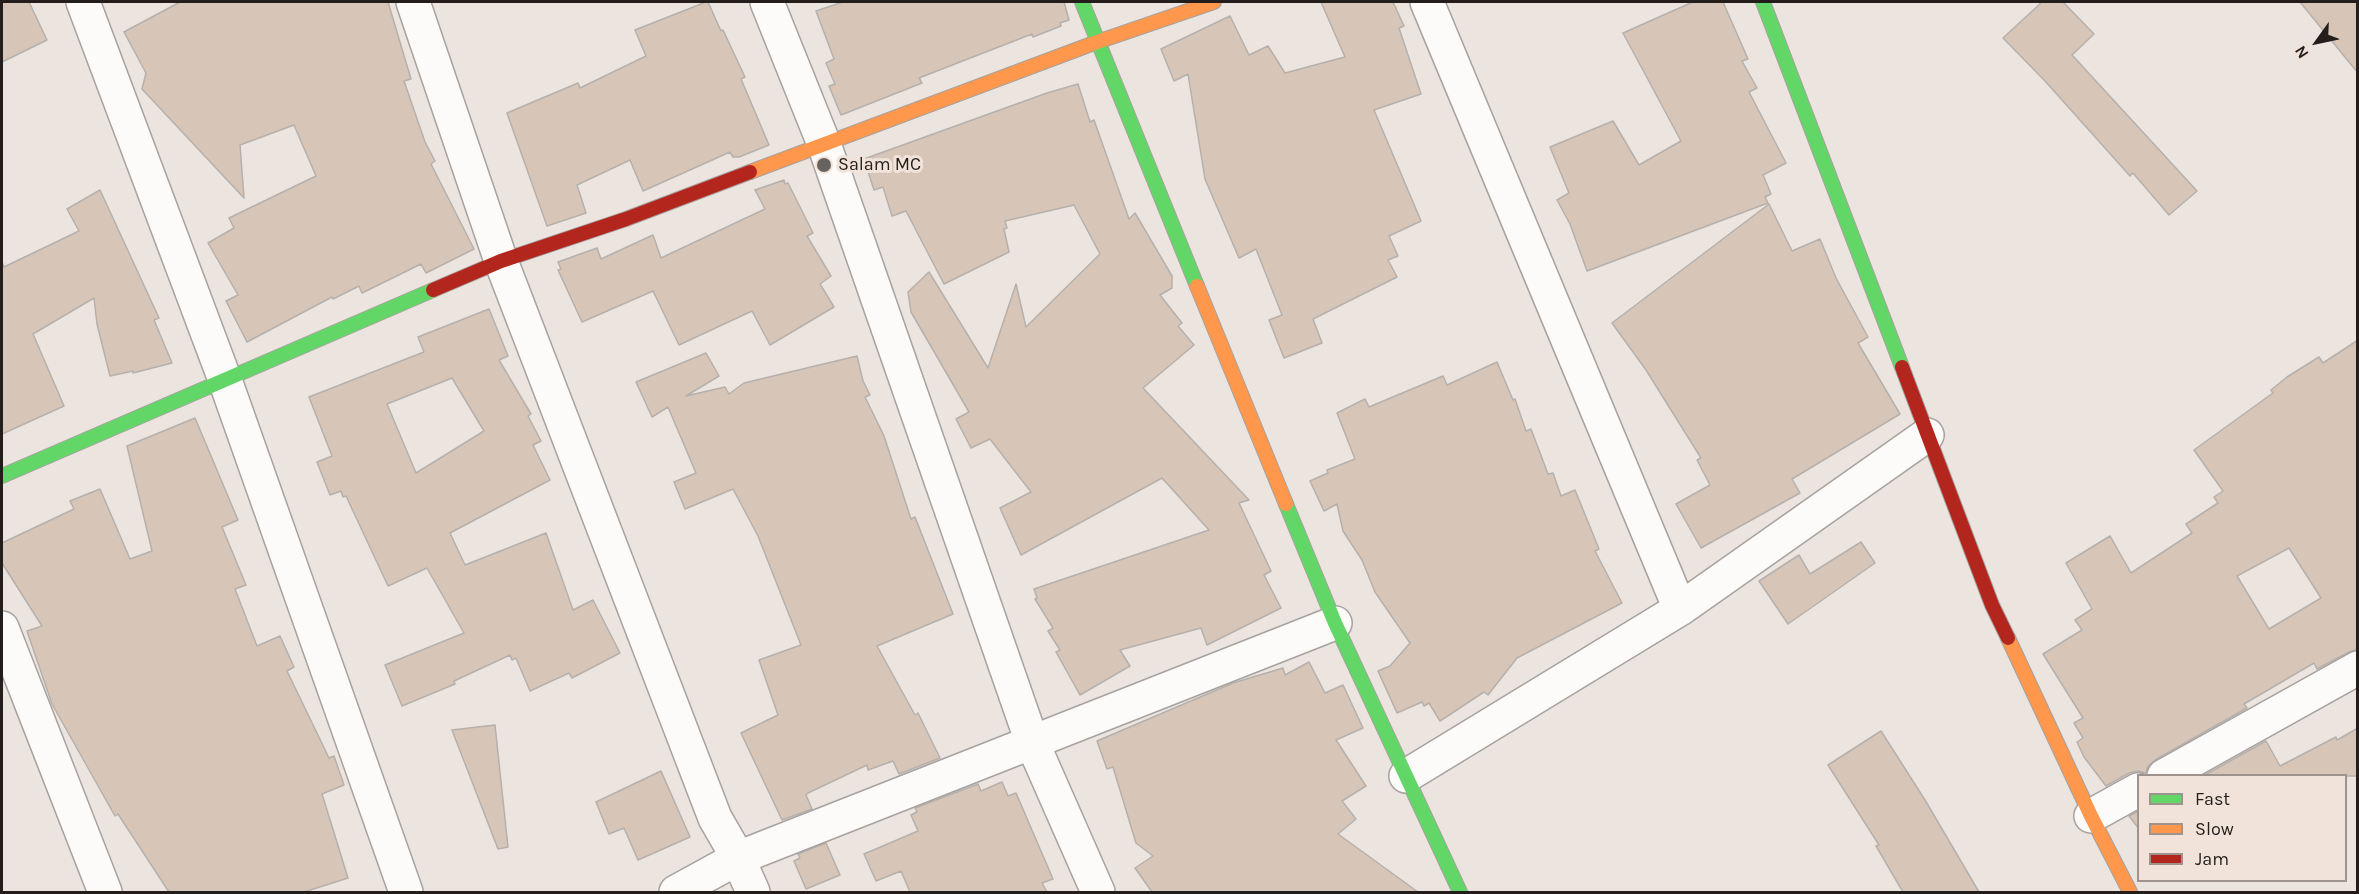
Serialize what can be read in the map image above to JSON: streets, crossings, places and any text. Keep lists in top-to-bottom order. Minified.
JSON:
{"places":["Salam MC"],"legend":["Fast","Slow","Jam"],"north":"bottom left"}
